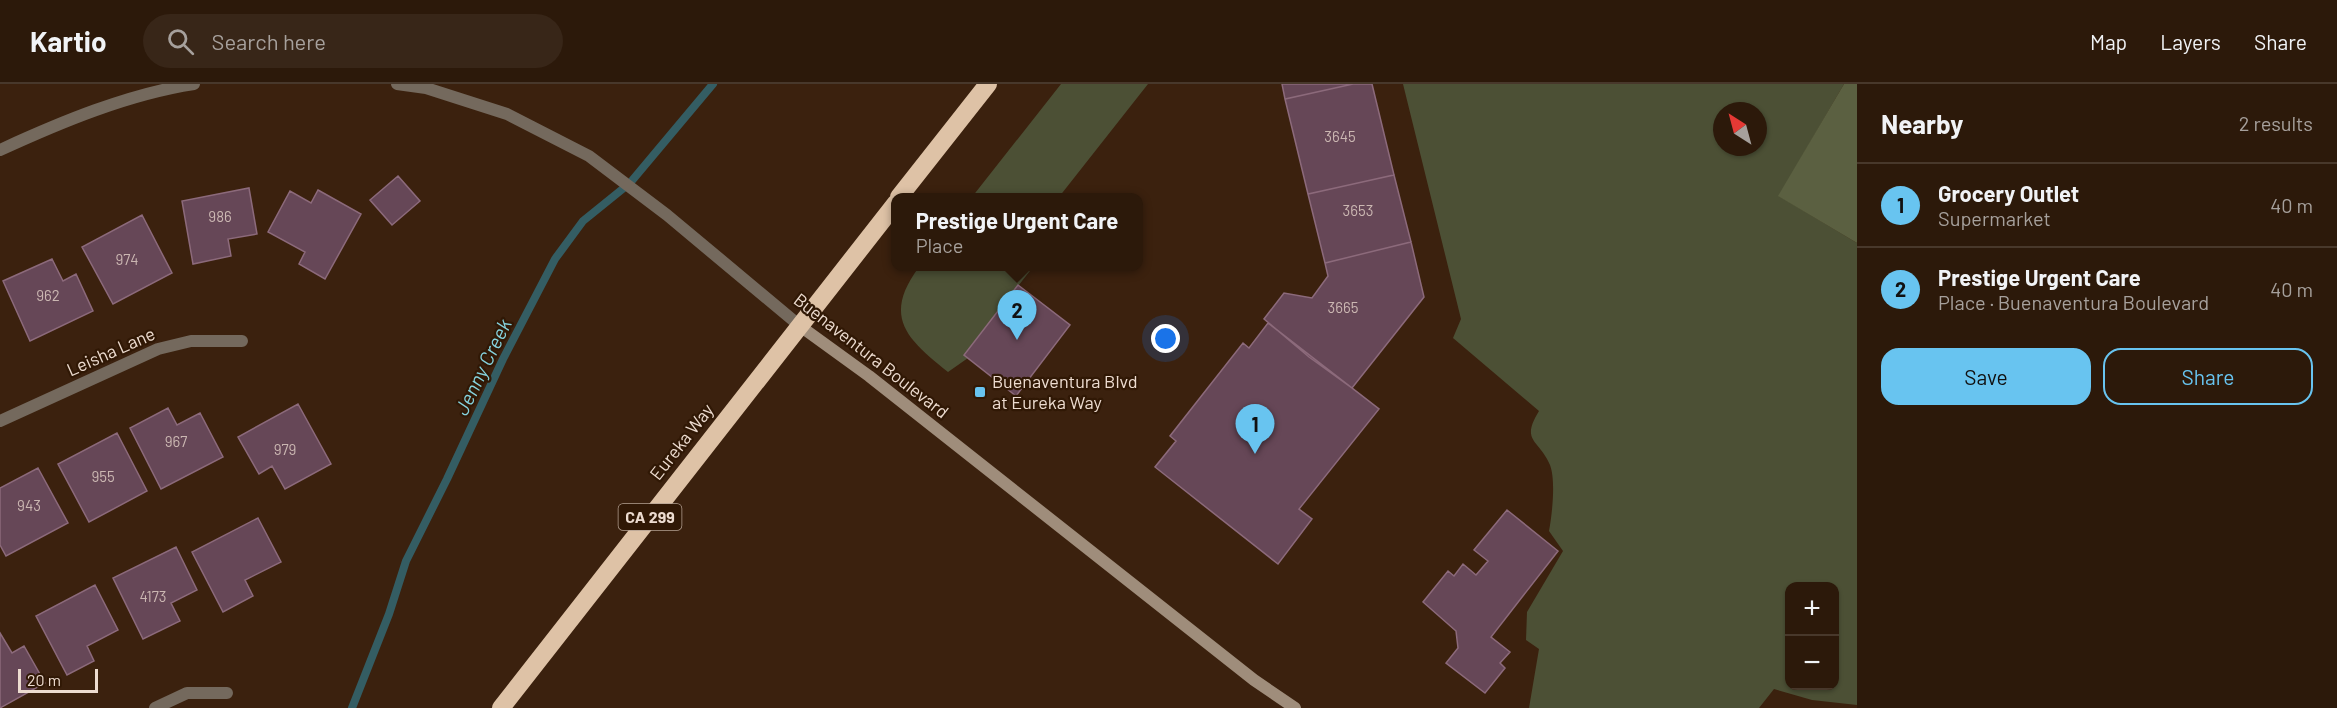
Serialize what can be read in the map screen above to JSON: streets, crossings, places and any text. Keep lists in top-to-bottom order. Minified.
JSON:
{"streets":{"highway":["Eureka Way","CA 299"],"main road":["Buenaventura Boulevard"],"street":["Leisha Lane"]},"crossings":[["Buenaventura Boulevard","Eureka Way"]],"water":["Jenny Creek"],"places":{"transit":["Buenaventura Blvd at Eureka Way"]},"house_numbers":["3645","3653","986","974","962","3665","967","979","955","943","4173"],"scale_bar":"20 m","north":"top left","page":{"header":"Kartio","search":"Search here","nav":["Map","Layers","Share"],"heading":["Nearby","2 results"],"list":[{"mark":"1","name":"Grocery Outlet","note":"Supermarket","value":"40 m"},{"mark":"2","name":"Prestige Urgent Care","note":"Place · Buenaventura Boulevard","value":"40 m"}],"popup":["Prestige Urgent Care","Place"],"pins":["2","1"],"buttons":["Save","Share"],"map_buttons":["+","−"],"scale":"20 m"}}
